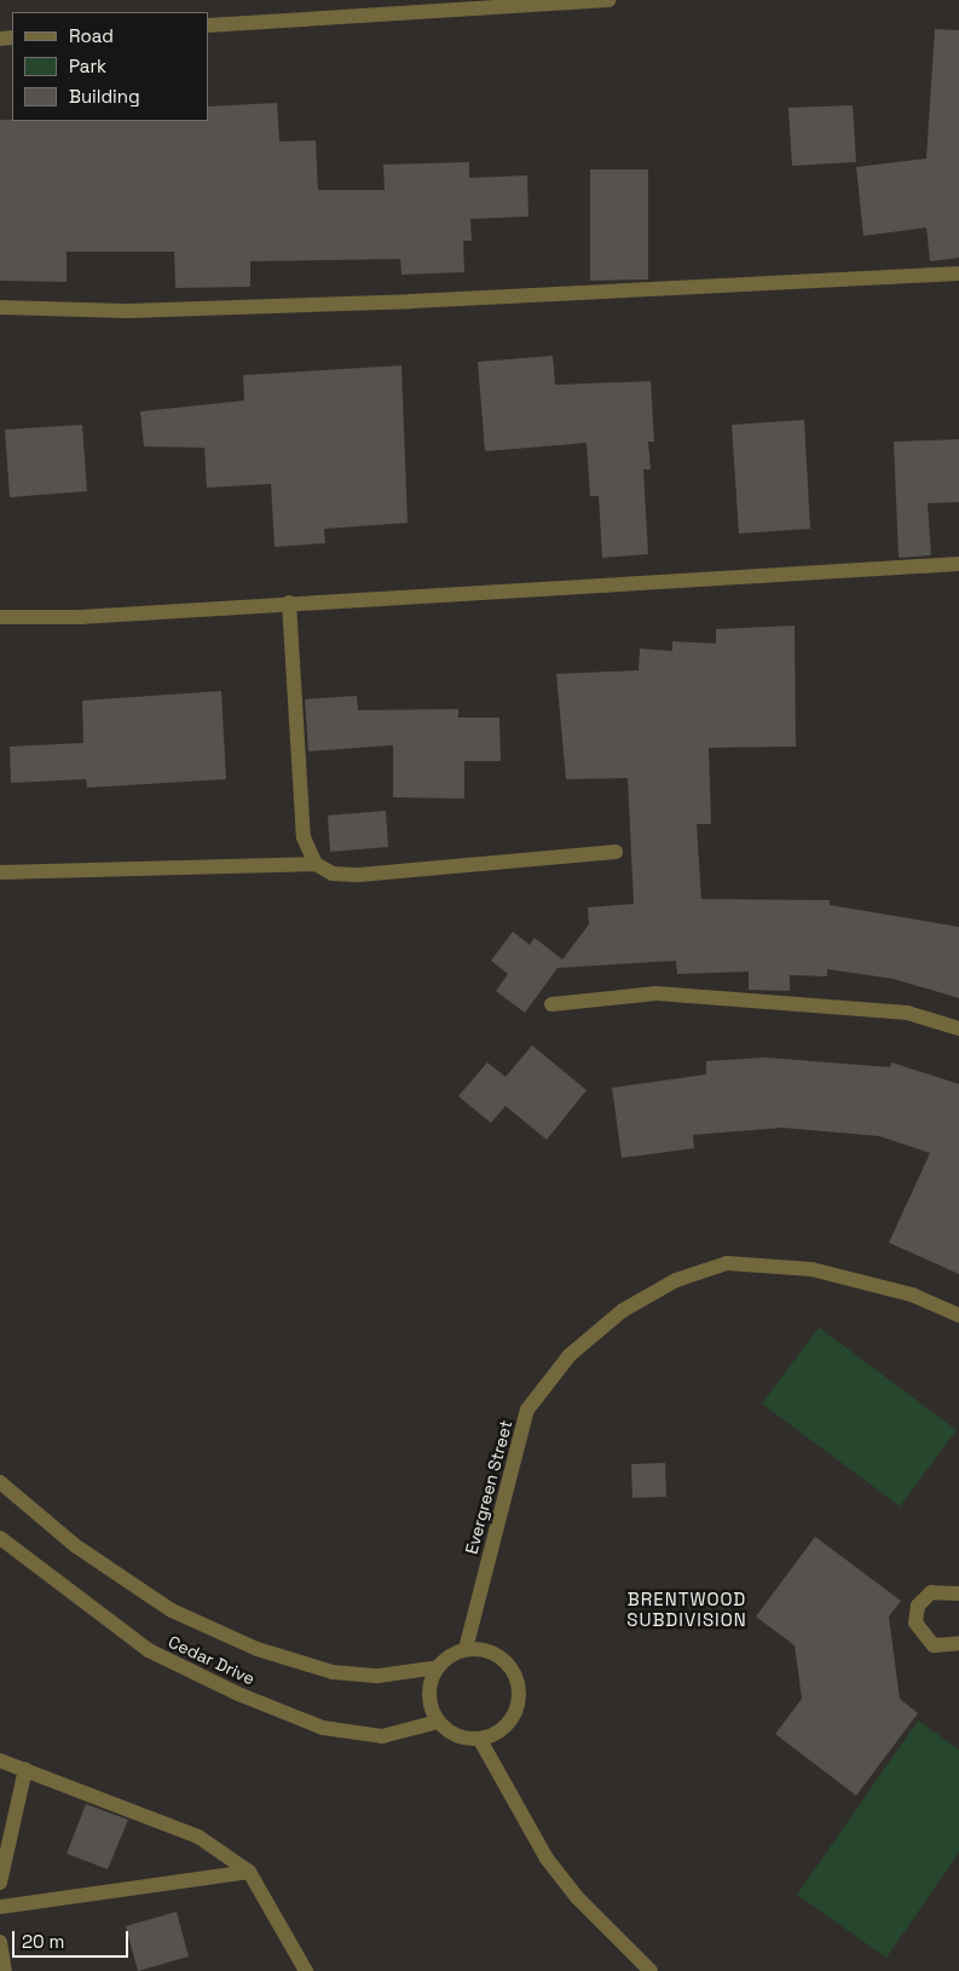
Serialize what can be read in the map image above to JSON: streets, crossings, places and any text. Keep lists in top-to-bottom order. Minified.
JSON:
{"streets":{"street":["Evergreen Street","Cedar Drive"]},"crossings":[["Evergreen Street","Cedar Drive"]],"districts":["BRENTWOOD SUBDIVISION"],"legend":["Road","Park","Building"],"scale_bar":"20 m"}
